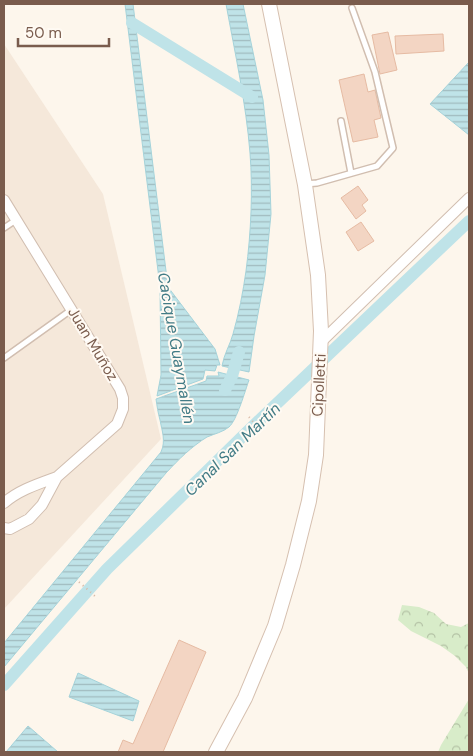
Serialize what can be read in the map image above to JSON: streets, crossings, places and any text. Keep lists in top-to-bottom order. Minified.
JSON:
{"streets":{"main road":["Cipolletti"],"street":["Juan Muñoz"]},"water":["Cacique Guaymallén","Canal San Martín"],"scale_bar":"50 m"}
